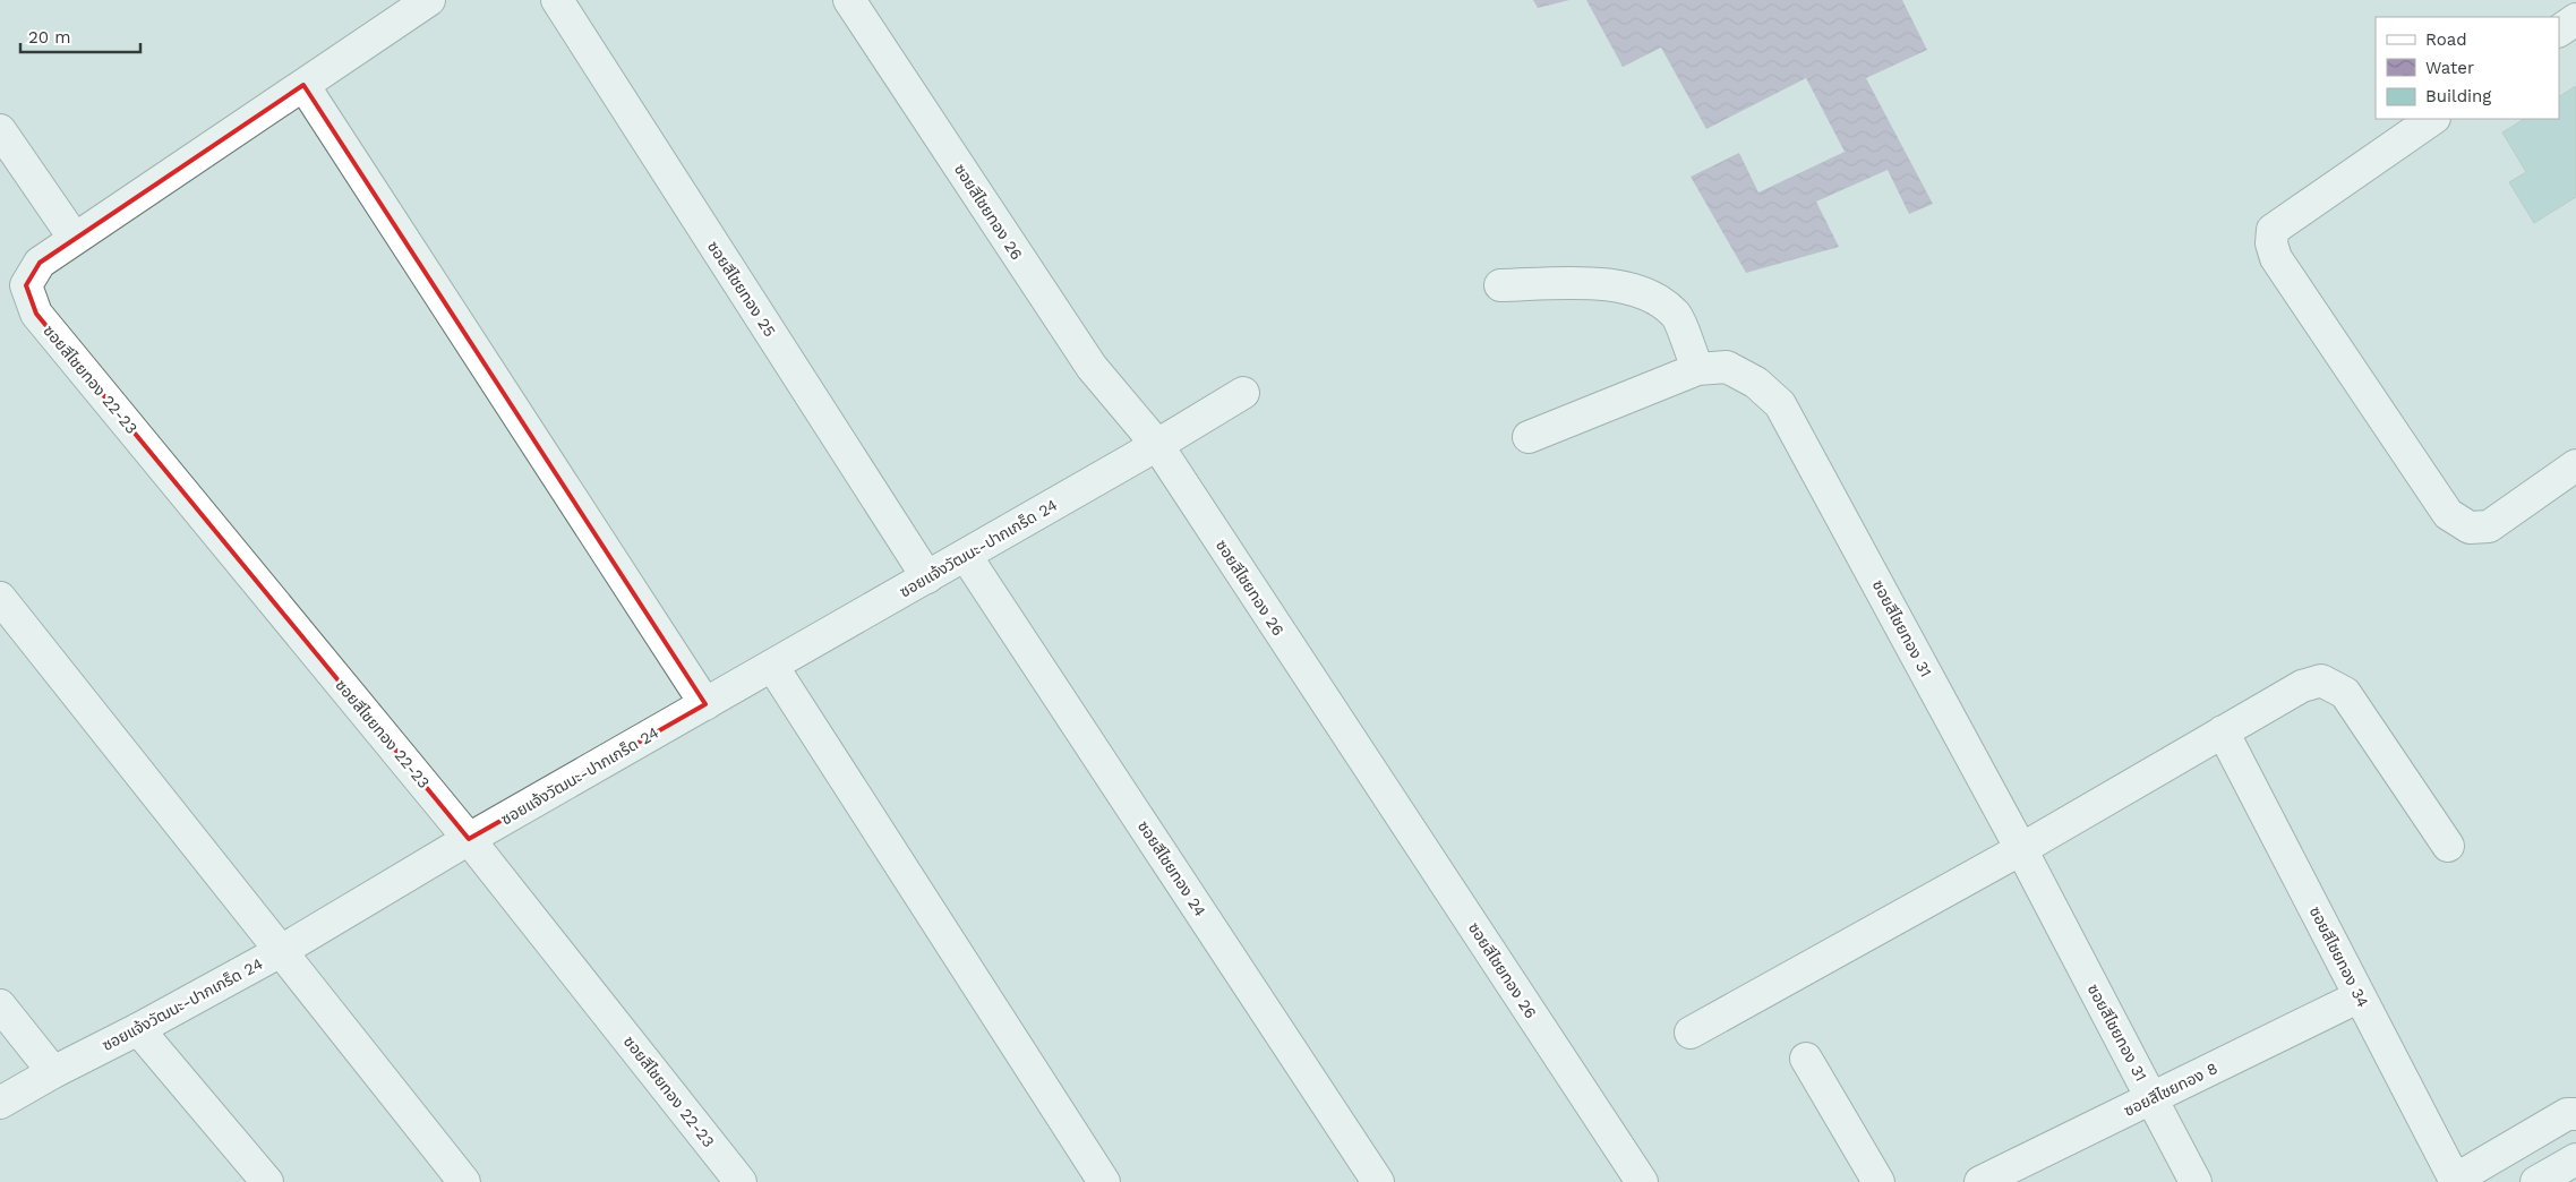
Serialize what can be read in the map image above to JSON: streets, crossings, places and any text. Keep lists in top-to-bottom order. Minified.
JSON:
{"streets":{"street":["ซอยสีไชยทอง 26","ซอยสีไชยทอง 25","ซอยสีไชยทอง 22-23","ซอยแจ้งวัฒนะ-ปากเกร็ด 24","ซอยสีไชยทอง 31","ซอยสีไชยทอง 24","ซอยสีไชยทอง 34","ซอยสีไชยทอง 8"]},"crossings":[["ซอยสีไชยทอง 26","ซอยแจ้งวัฒนะ-ปากเกร็ด 24"],["ซอยสีไชยทอง 25","ซอยแจ้งวัฒนะ-ปากเกร็ด 24"],["ซอยสีไชยทอง 22-23","ซอยแจ้งวัฒนะ-ปากเกร็ด 24"],["ซอยแจ้งวัฒนะ-ปากเกร็ด 24","ซอยสีไชยทอง 24"],["ซอยสีไชยทอง 31","ซอยสีไชยทอง 8"],["ซอยสีไชยทอง 34","ซอยสีไชยทอง 8"]],"legend":["Road","Water","Building"],"scale_bar":"20 m"}
